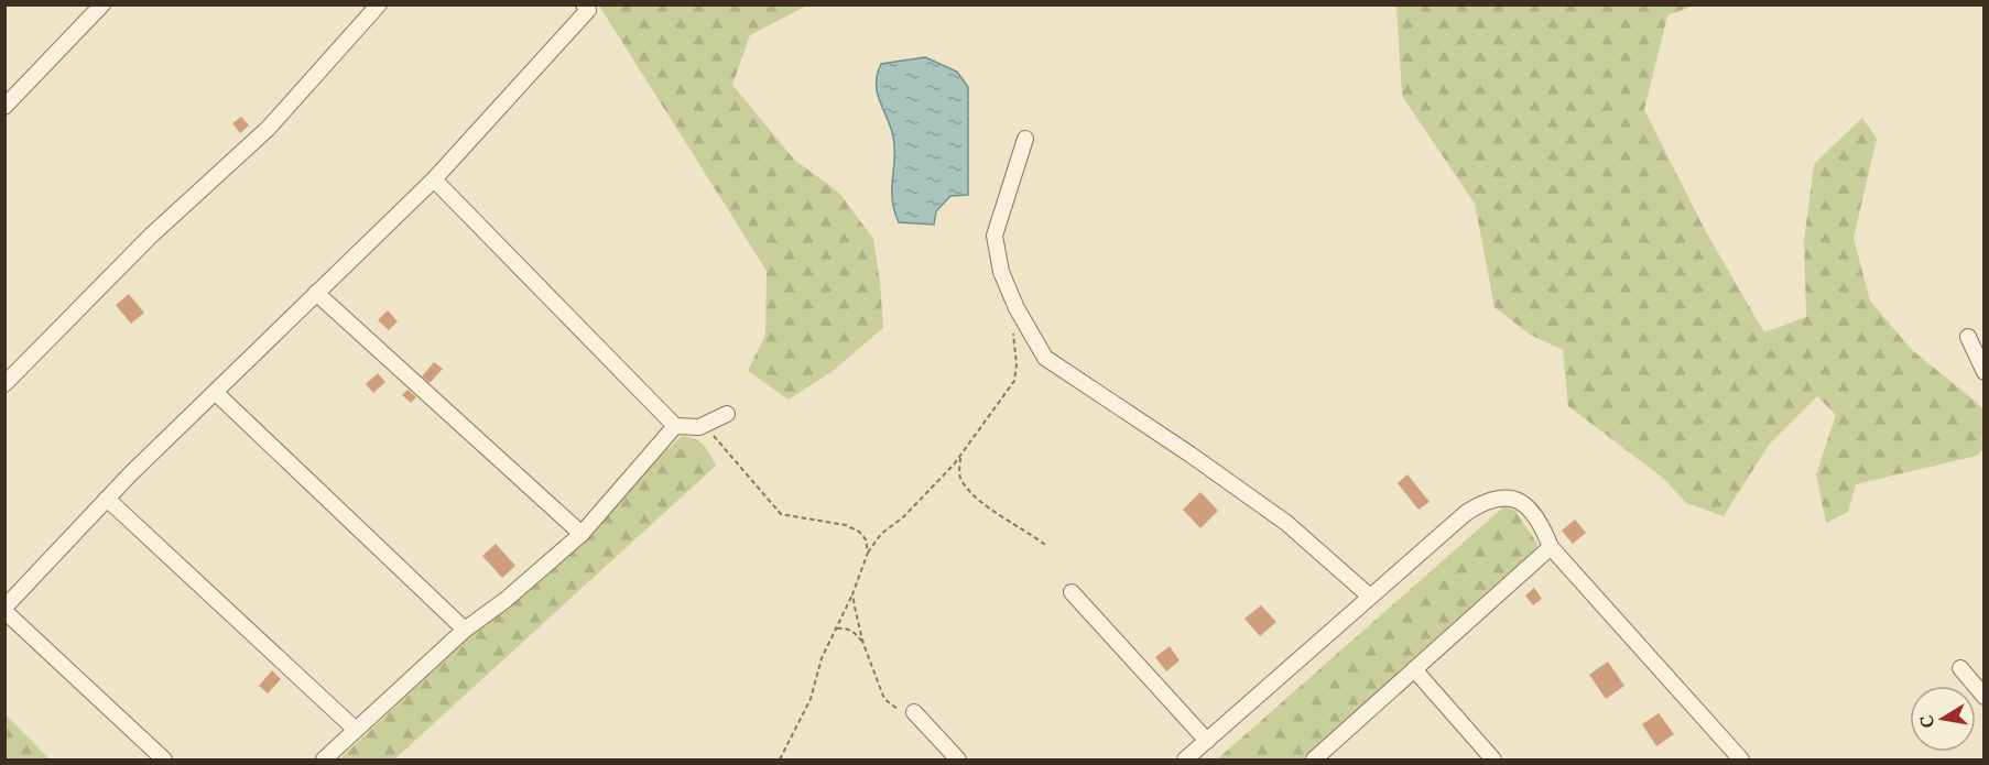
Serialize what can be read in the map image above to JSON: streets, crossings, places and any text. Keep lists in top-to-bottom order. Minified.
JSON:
{"north":"left"}
